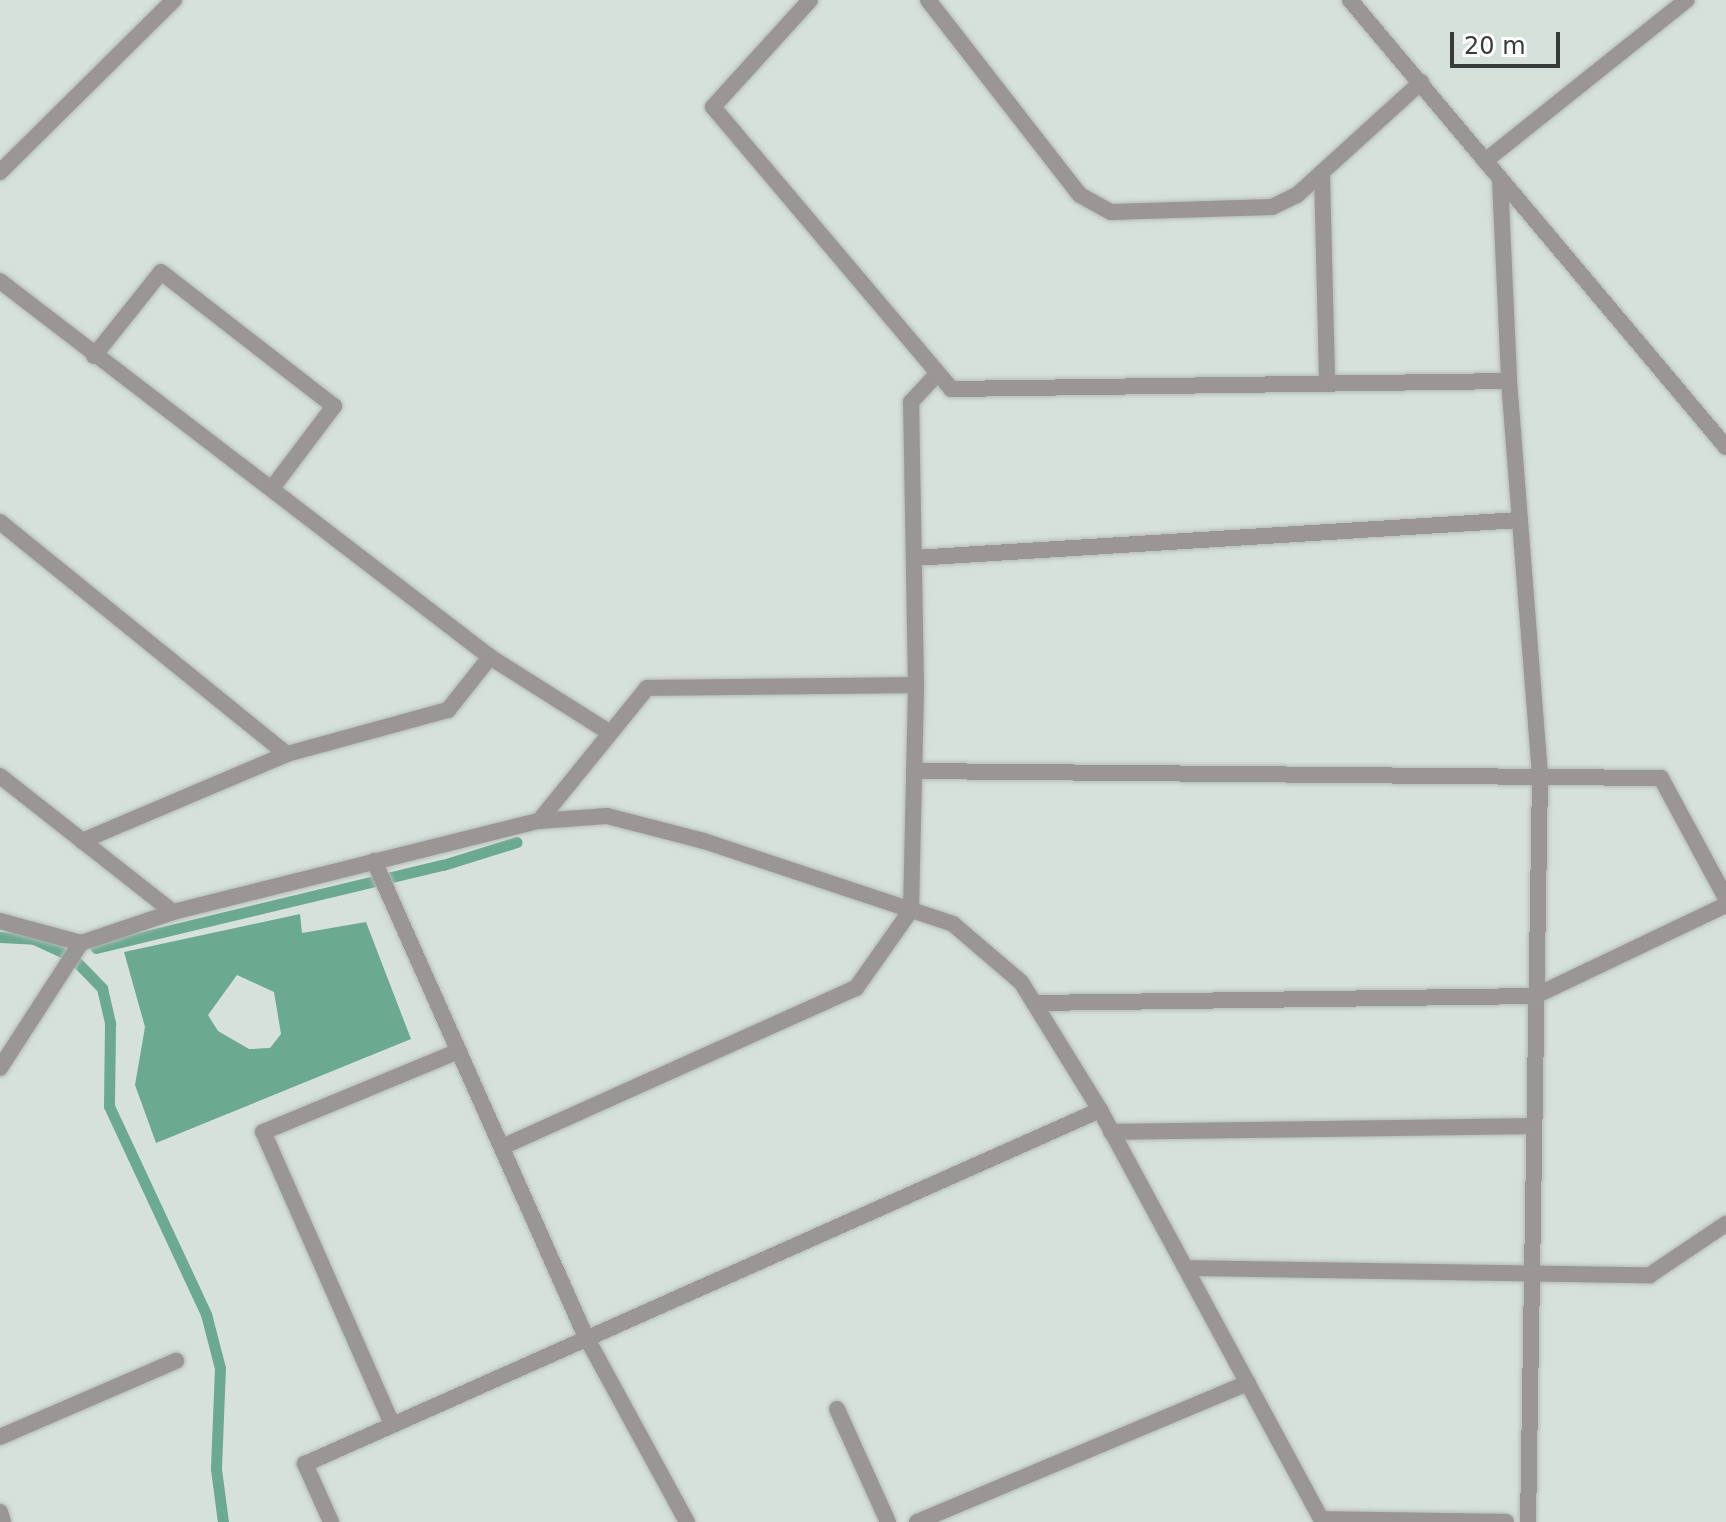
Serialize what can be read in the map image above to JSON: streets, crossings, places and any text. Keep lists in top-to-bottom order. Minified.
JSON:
{"scale_bar":"20 m"}
